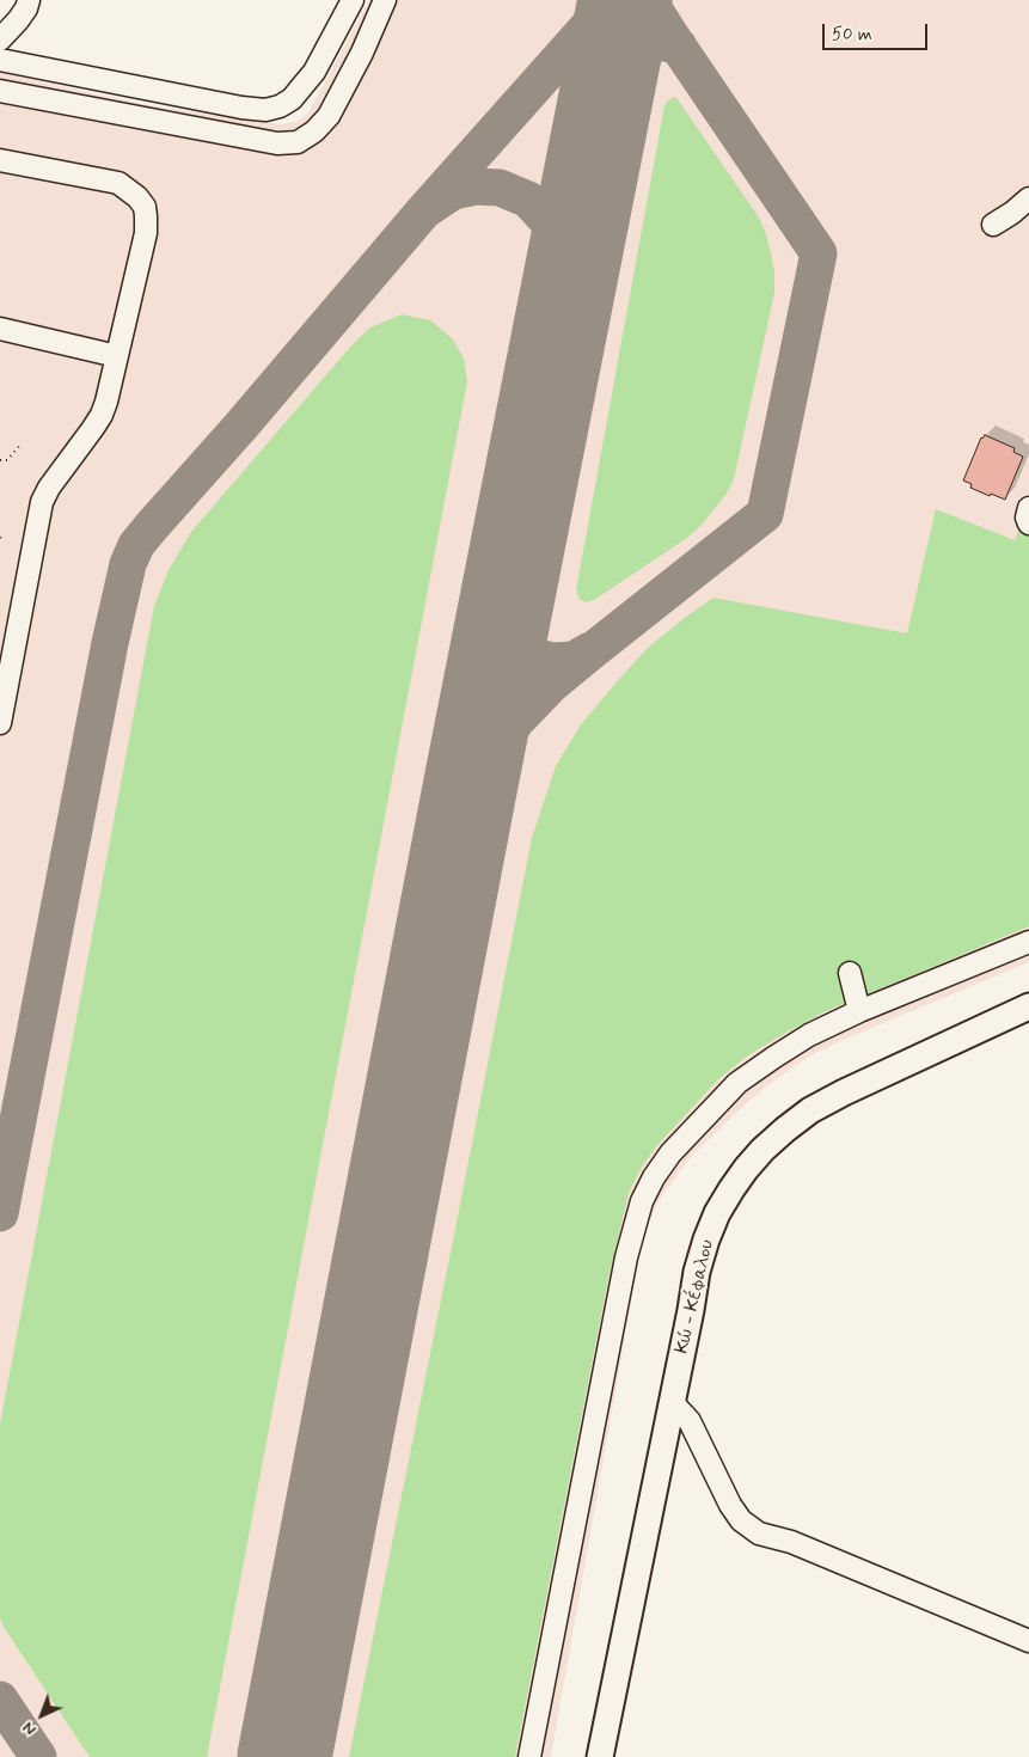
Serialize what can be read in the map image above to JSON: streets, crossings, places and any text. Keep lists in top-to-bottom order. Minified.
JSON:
{"streets":{"main road":["Κώ - Κέφαλου"]},"scale_bar":"50 m","north":"bottom left"}
